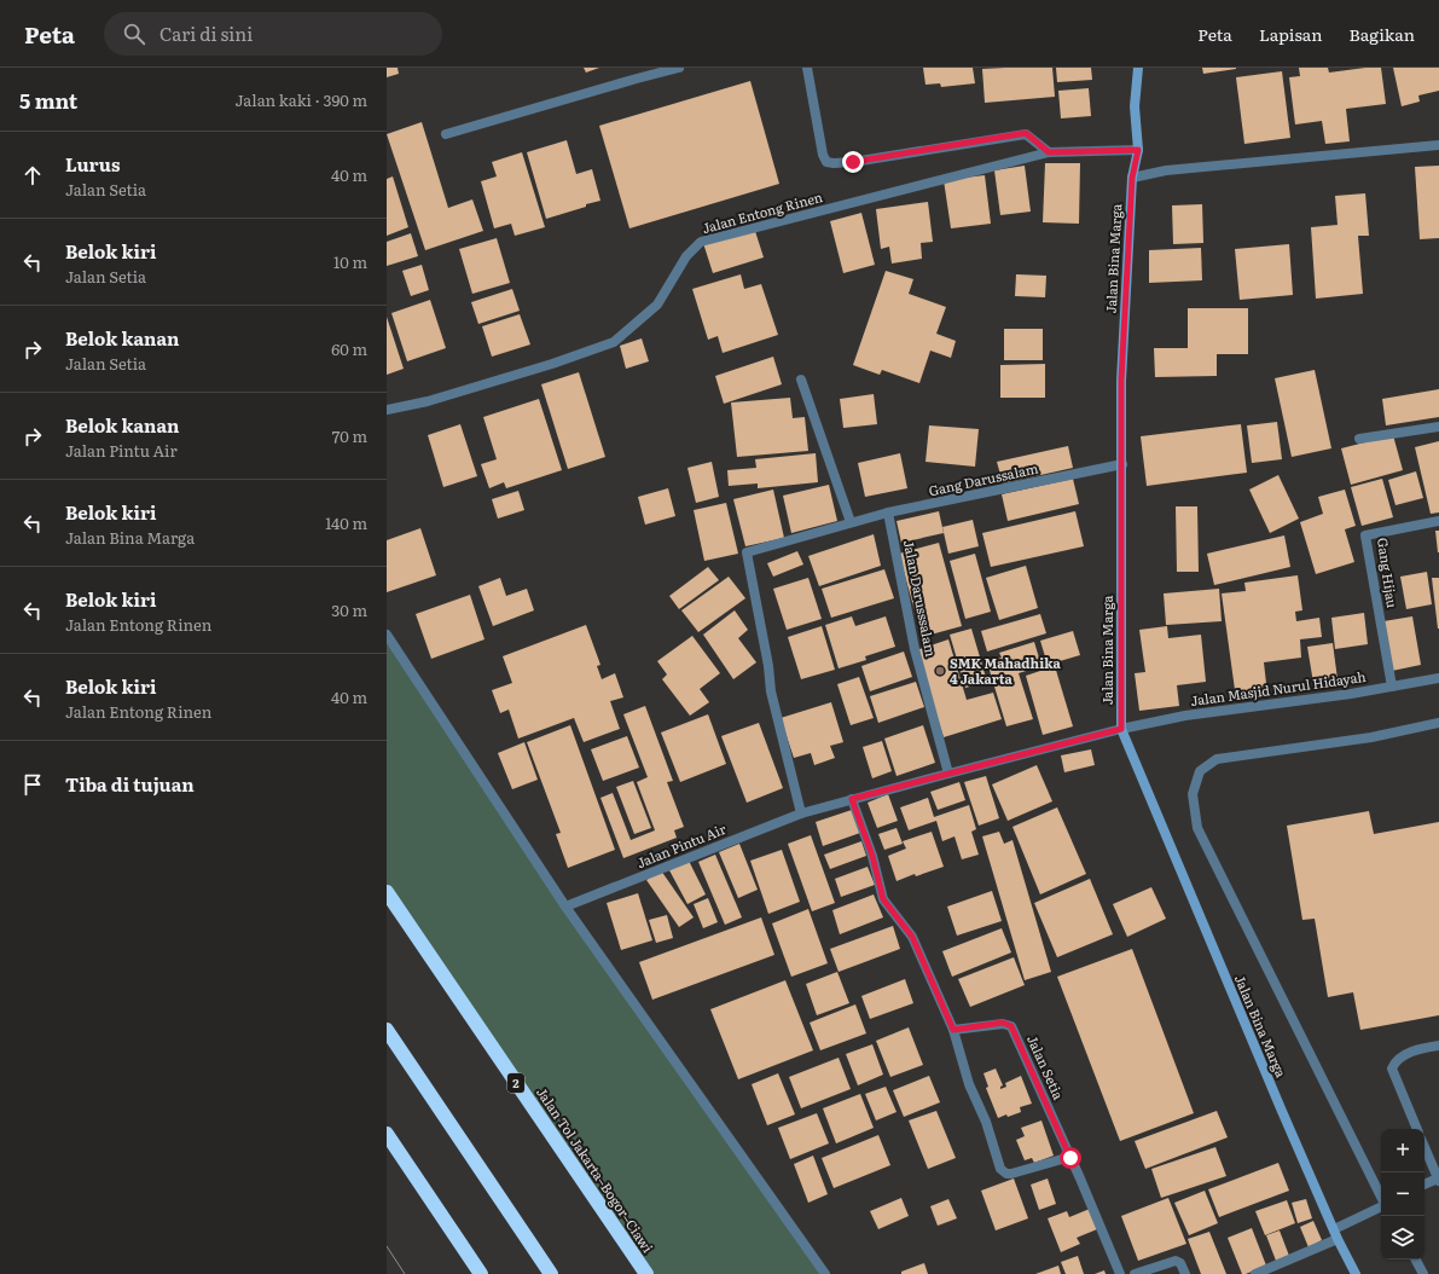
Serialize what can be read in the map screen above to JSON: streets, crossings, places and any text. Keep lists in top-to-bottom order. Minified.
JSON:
{"streets":{"highway":["2","Jalan Tol Jakarta–Bogor–Ciawi"],"street":["Jalan Entong Rinen","Jalan Bina Marga","Gang Darussalam","Gang Hijau","Jalan Darusssalam","Jalan Masjid Nurul Hidayah","Jalan Pintu Air","Jalan Setia"]},"crossings":[["Jalan Entong Rinen","Jalan Bina Marga"],["Jalan Bina Marga","Gang Darussalam"],["Jalan Bina Marga","Jalan Masjid Nurul Hidayah"],["Jalan Bina Marga","Jalan Pintu Air"],["Gang Darussalam","Jalan Darusssalam"],["Gang Darussalam","Jalan Pintu Air"],["Gang Hijau","Jalan Masjid Nurul Hidayah"],["Jalan Darusssalam","Jalan Pintu Air"],["Jalan Masjid Nurul Hidayah","Jalan Pintu Air"]],"places":["SMK Mahadhika 4 Jakarta"],"page":{"header":"Peta","search":"Cari di sini","nav":["Peta","Lapisan","Bagikan"],"heading":["5 mnt","Jalan kaki · 390 m"],"list":[["Lurus","Jalan Setia","40 m"],["Belok kiri","Jalan Setia","10 m"],["Belok kanan","Jalan Setia","60 m"],["Belok kanan","Jalan Pintu Air","70 m"],["Belok kiri","Jalan Bina Marga","140 m"],["Belok kiri","Jalan Entong Rinen","30 m"],["Belok kiri","Jalan Entong Rinen","40 m"],"Tiba di tujuan"],"map_buttons":["+","−"]}}
